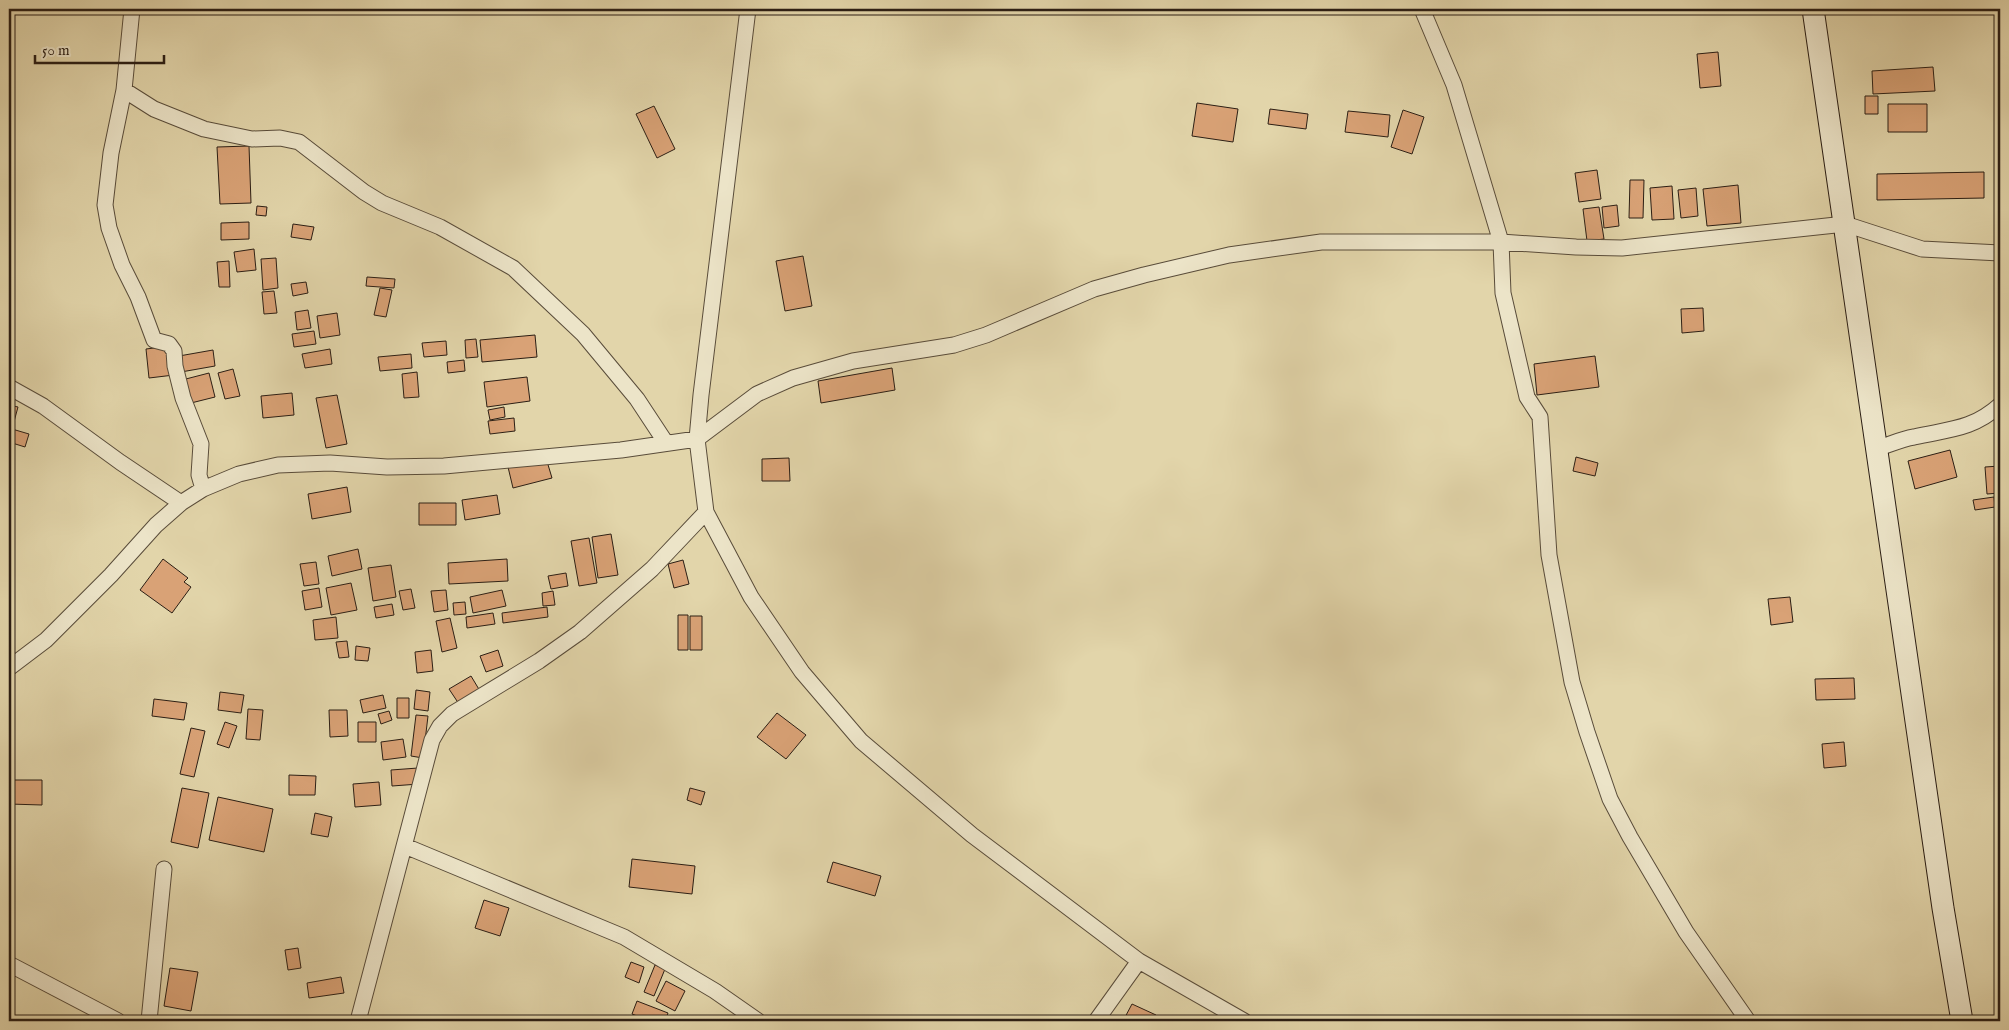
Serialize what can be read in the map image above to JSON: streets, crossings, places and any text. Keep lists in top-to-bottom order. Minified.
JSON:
{"scale_bar":"50 m"}
